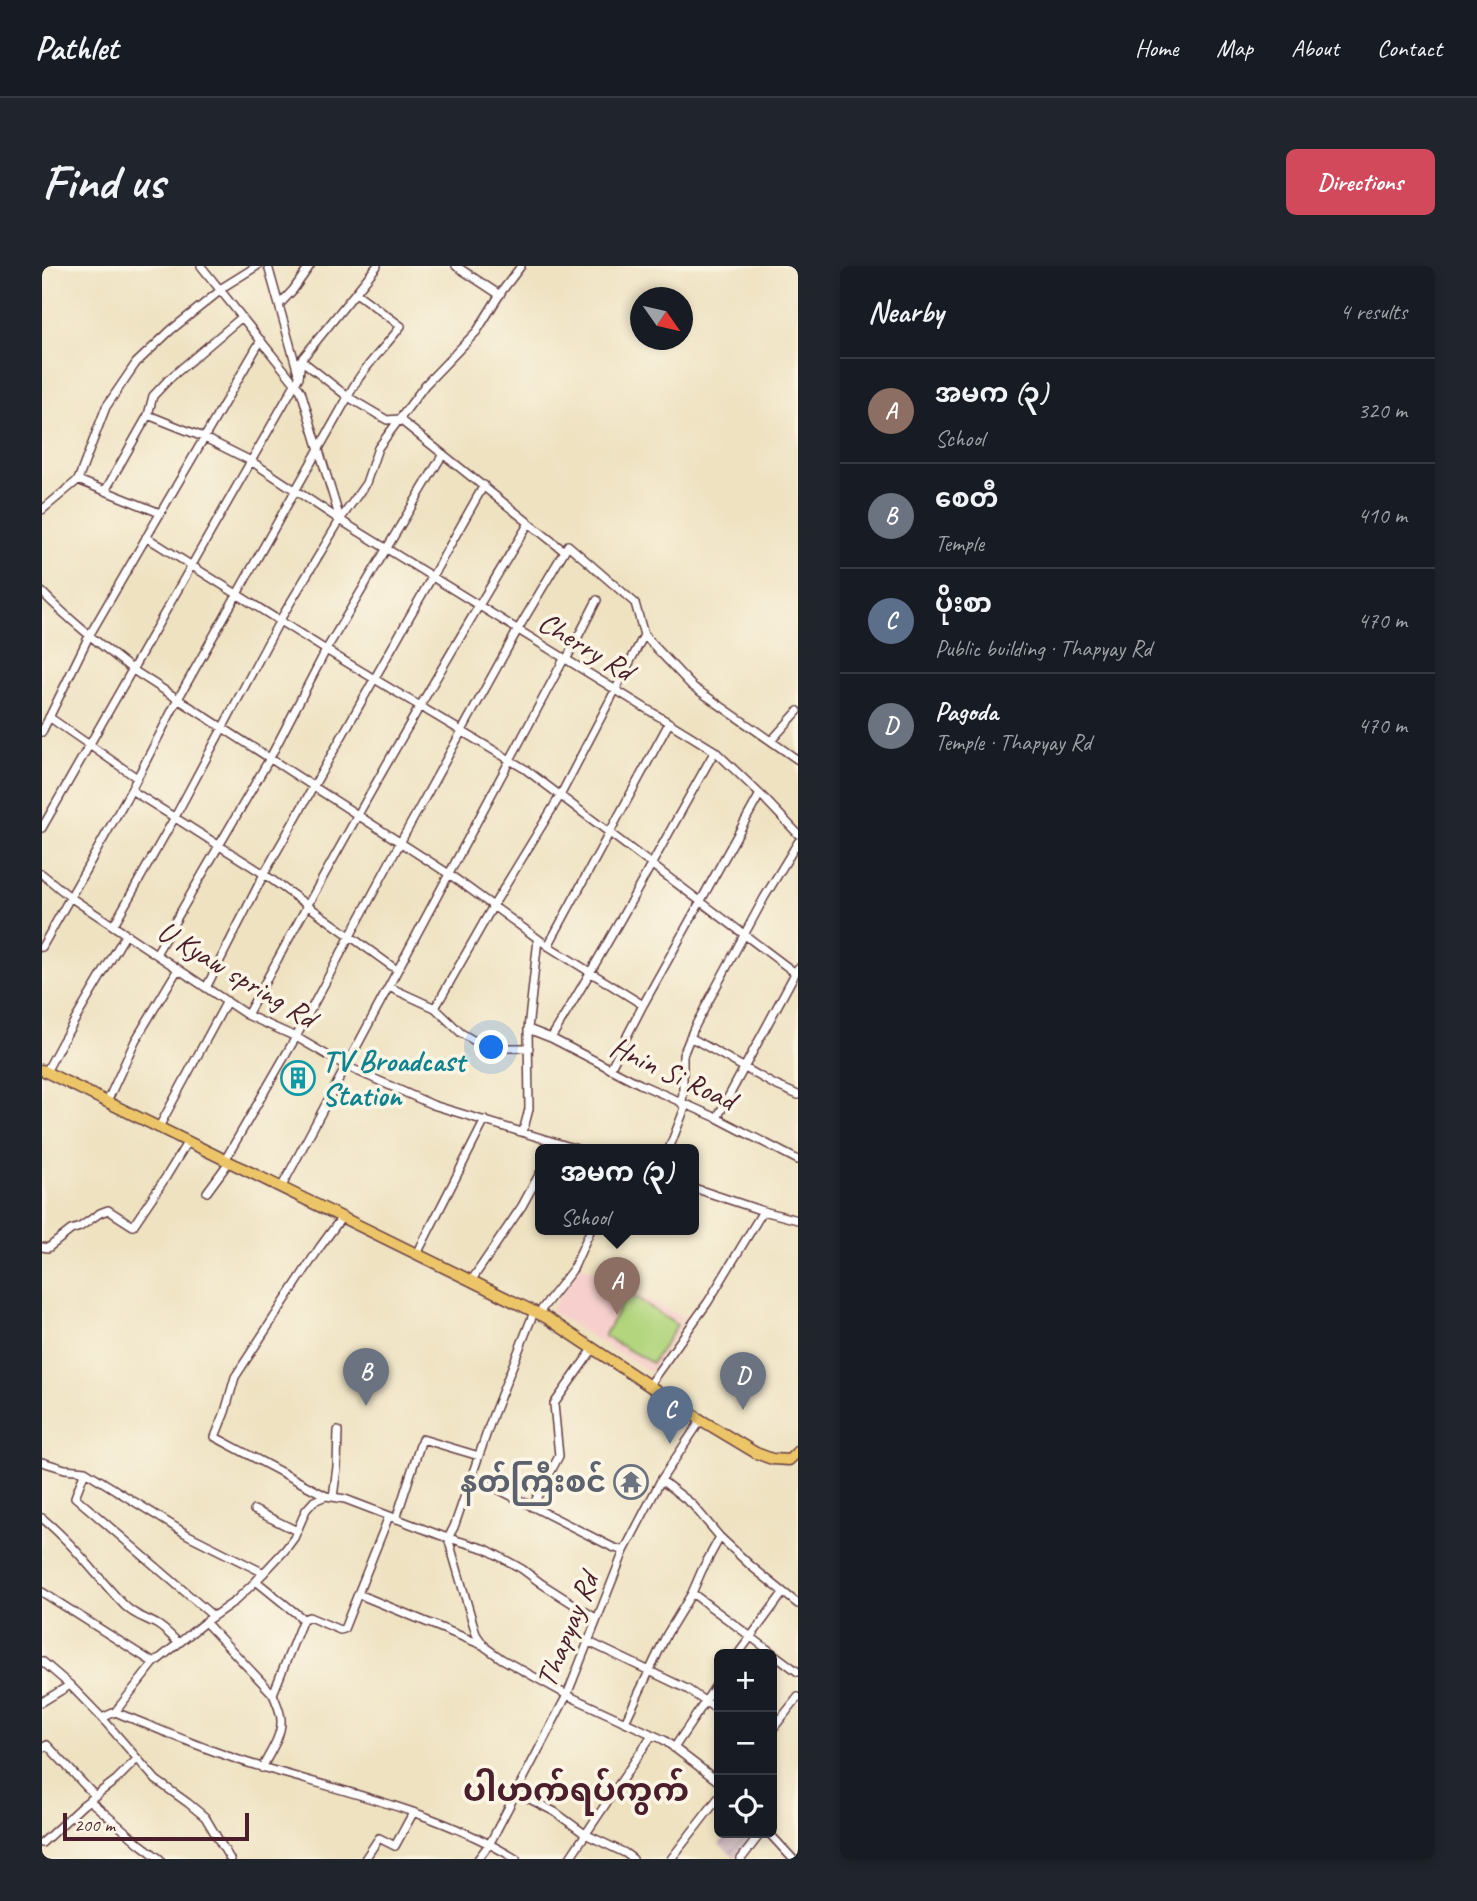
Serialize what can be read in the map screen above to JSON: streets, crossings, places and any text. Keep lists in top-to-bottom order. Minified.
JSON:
{"streets":{"street":["Cherry Rd","U Kyaw spring Rd","Hnin Si Road","Thapyay Rd"]},"districts":["ပါဟက်ရပ်ကွက်"],"places":{"building":["TV Broadcast Station"],"temple":["နတ်ကြီးစင်"]},"scale_bar":"200 m","north":"bottom right","page":{"header":"Pathlet","nav":["Home","Map","About","Contact"],"buttons":"Directions","title":"Find us","heading":["Nearby","4 results"],"list":[{"mark":"A","name":"အမက (၃)","note":"School","value":"320 m"},{"mark":"B","name":"စေတီ","note":"Temple","value":"410 m"},{"mark":"C","name":"ပိုးစာ","note":"Public building · Thapyay Rd","value":"470 m"},{"mark":"D","name":"Pagoda","note":"Temple · Thapyay Rd","value":"470 m"}],"popup":["အမက (၃)","School"],"pins":["A","B","D","C"],"map_buttons":["+","−"],"scale":"200 m"}}
